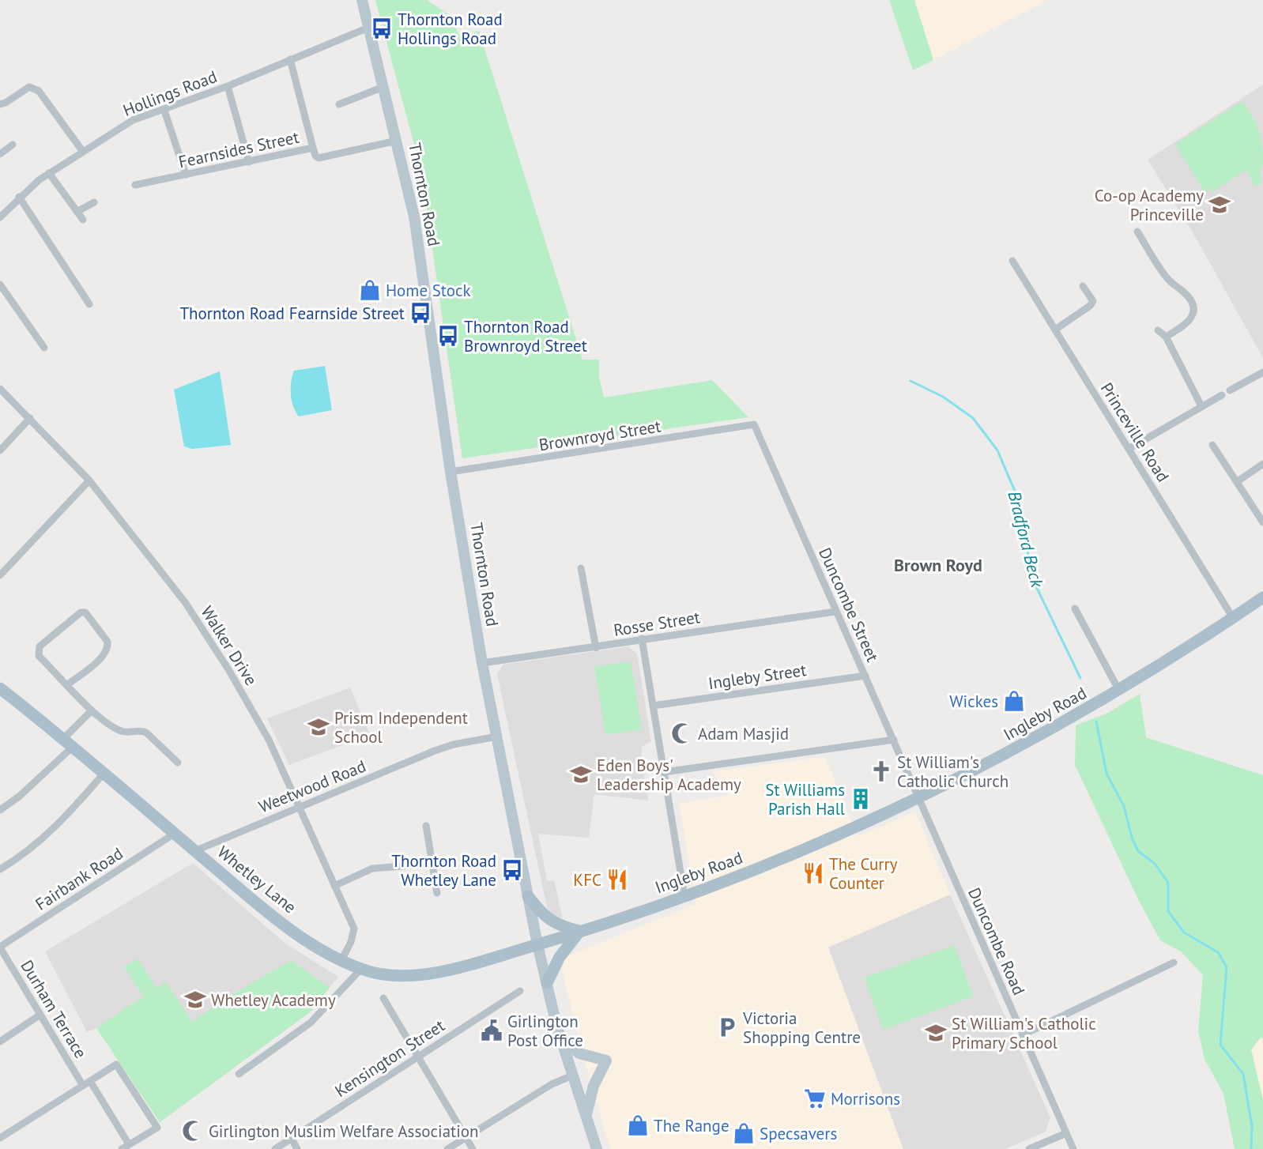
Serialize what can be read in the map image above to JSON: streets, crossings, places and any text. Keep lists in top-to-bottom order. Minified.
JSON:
{"streets":{"main road":["Thornton Road","Ingleby Road","Whetley Lane"],"street":["Hollings Road","Fearnsides Street","Princeville Road","Brownroyd Street","Duncombe Street","Rosse Street","Walker Drive","Ingleby Street","Weetwood Road","Fairbank Road","Duncombe Road","Durham Terrace","Kensington Street"]},"crossings":[["Hollings Road","Thornton Road"],["Fearnsides Street","Thornton Road"],["Thornton Road","Brownroyd Street"],["Thornton Road","Rosse Street"],["Thornton Road","Ingleby Road"],["Thornton Road","Weetwood Road"],["Thornton Road","Whetley Lane"],["Princeville Road","Ingleby Road"],["Brownroyd Street","Duncombe Street"],["Duncombe Street","Rosse Street"],["Duncombe Street","Ingleby Street"],["Duncombe Street","Ingleby Road"],["Duncombe Street","Duncombe Road"],["Walker Drive","Weetwood Road"],["Walker Drive","Whetley Lane"],["Ingleby Road","Whetley Lane"],["Ingleby Road","Duncombe Road"],["Weetwood Road","Whetley Lane"],["Fairbank Road","Whetley Lane"],["Fairbank Road","Durham Terrace"]],"districts":["Brown Royd"],"water":["Bradford Beck"],"places":{"bus stop":["Thornton Road Hollings Road","Thornton Road Fearnside Street","Thornton Road Brownroyd Street","Thornton Road Whetley Lane"],"school or university":["Co-op Academy Princeville","Prism Independent School","Eden Boys' Leadership Academy","Whetley Academy","St William's Catholic Primary School"],"shop":["Home Stock","Wickes","The Range","Specsavers"],"mosque":["Adam Masjid","Girlington Muslim Welfare Association"],"church":["St William's Catholic Church"],"building":["St Williams Parish Hall"],"restaurant":["The Curry Counter","KFC"],"parking":["Victoria Shopping Centre"],"public building":["Girlington Post Office"],"supermarket":["Morrisons"]}}
